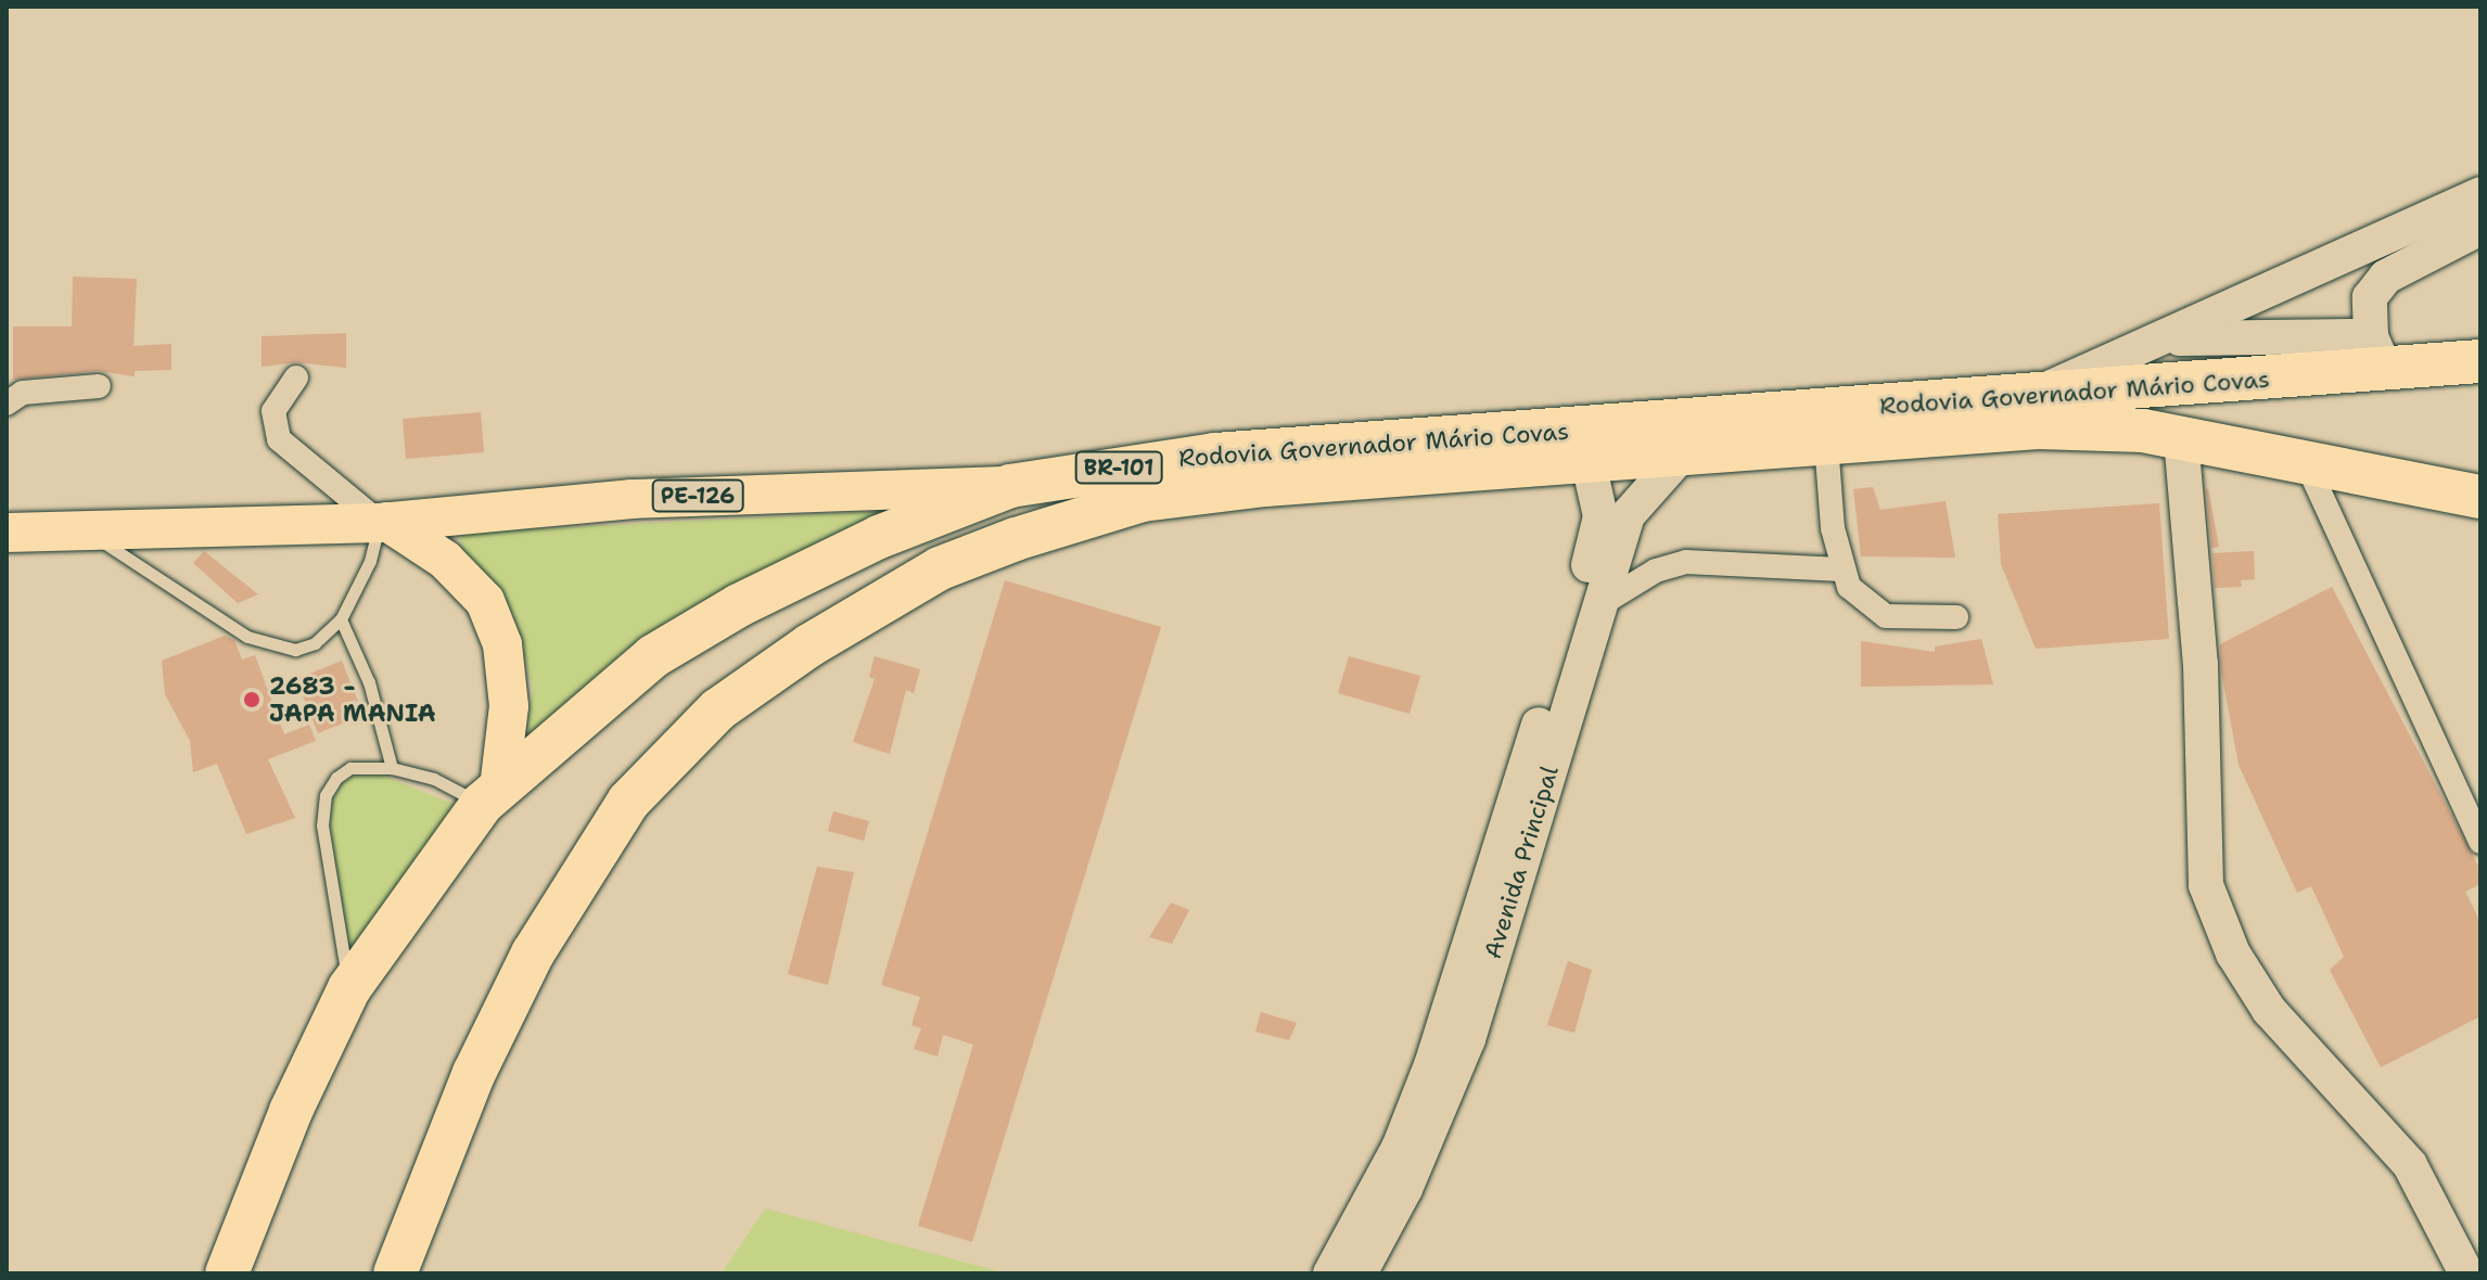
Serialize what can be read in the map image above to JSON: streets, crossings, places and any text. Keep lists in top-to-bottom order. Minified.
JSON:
{"streets":{"highway":["Rodovia Governador Mário Covas","BR-101"],"main road":["PE-126"],"street":["Avenida Principal"]},"crossings":[["Rodovia Governador Mário Covas","PE-126"],["Rodovia Governador Mário Covas","Avenida Principal"]],"places":["2683 - JAPA MANIA"]}
